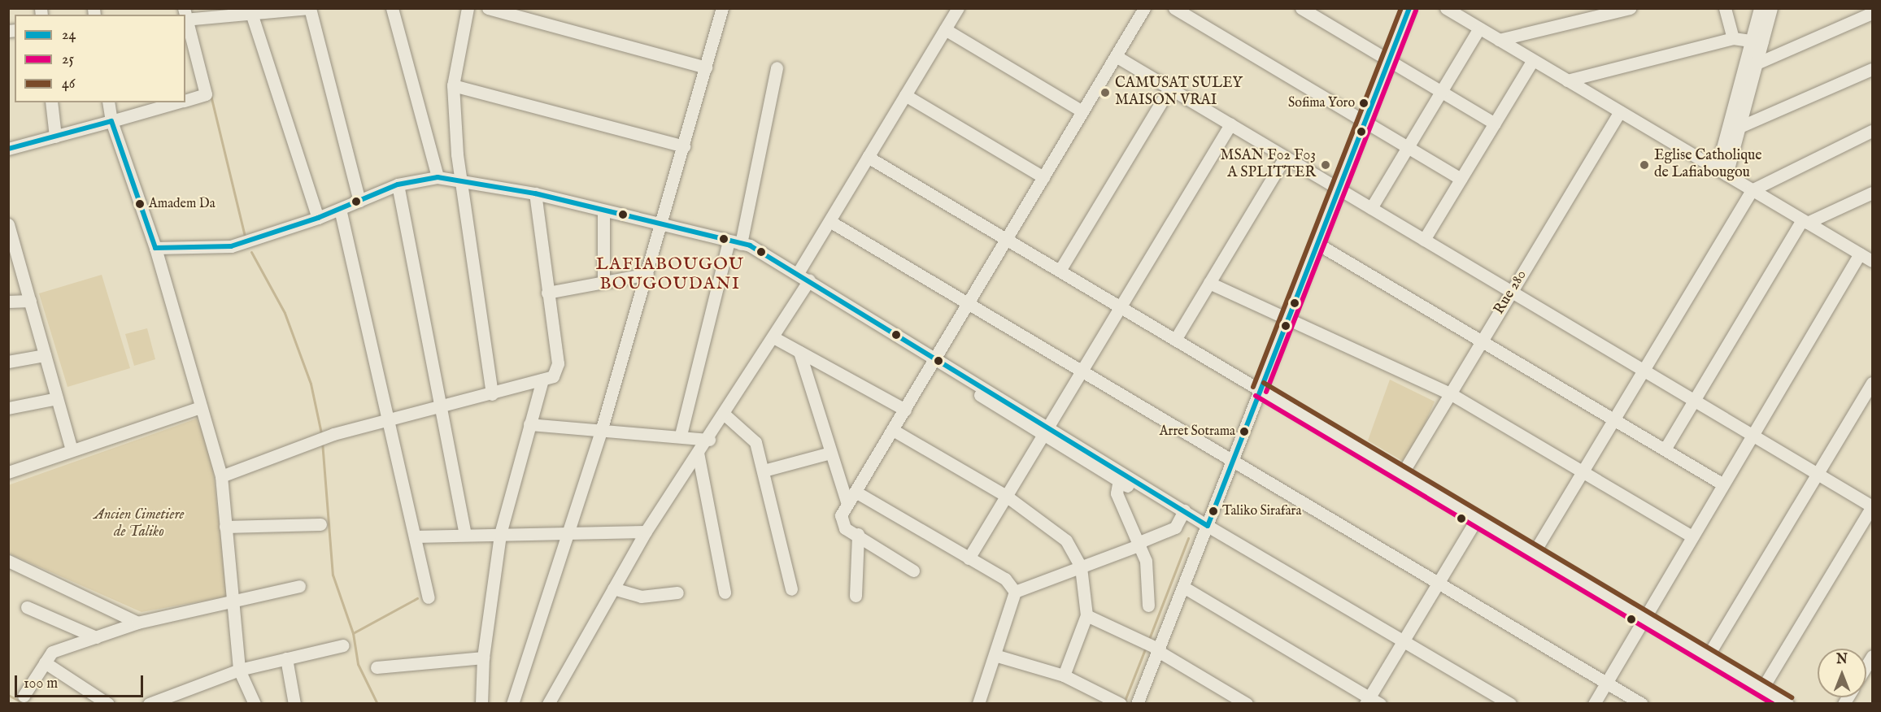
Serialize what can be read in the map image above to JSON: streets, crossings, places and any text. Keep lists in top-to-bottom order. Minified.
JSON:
{"streets":{"street":["Rue 280"]},"districts":["LAFIABOUGOU BOUGOUDANI"],"parks":["Ancien Cimetiere de Taliko"],"places":["CAMUSAT SULEY MAISON VRAI","Sofima Yoro","MSAN F02 F03 A SPLITTER","Eglise Catholique de Lafiabougou","Amadem Da","Arret Sotrama","Taliko Sirafara"],"lines":["transit line 24","transit line 46","transit line 25"],"legend":["24","25","46"],"scale_bar":"100 m","north":"top"}
